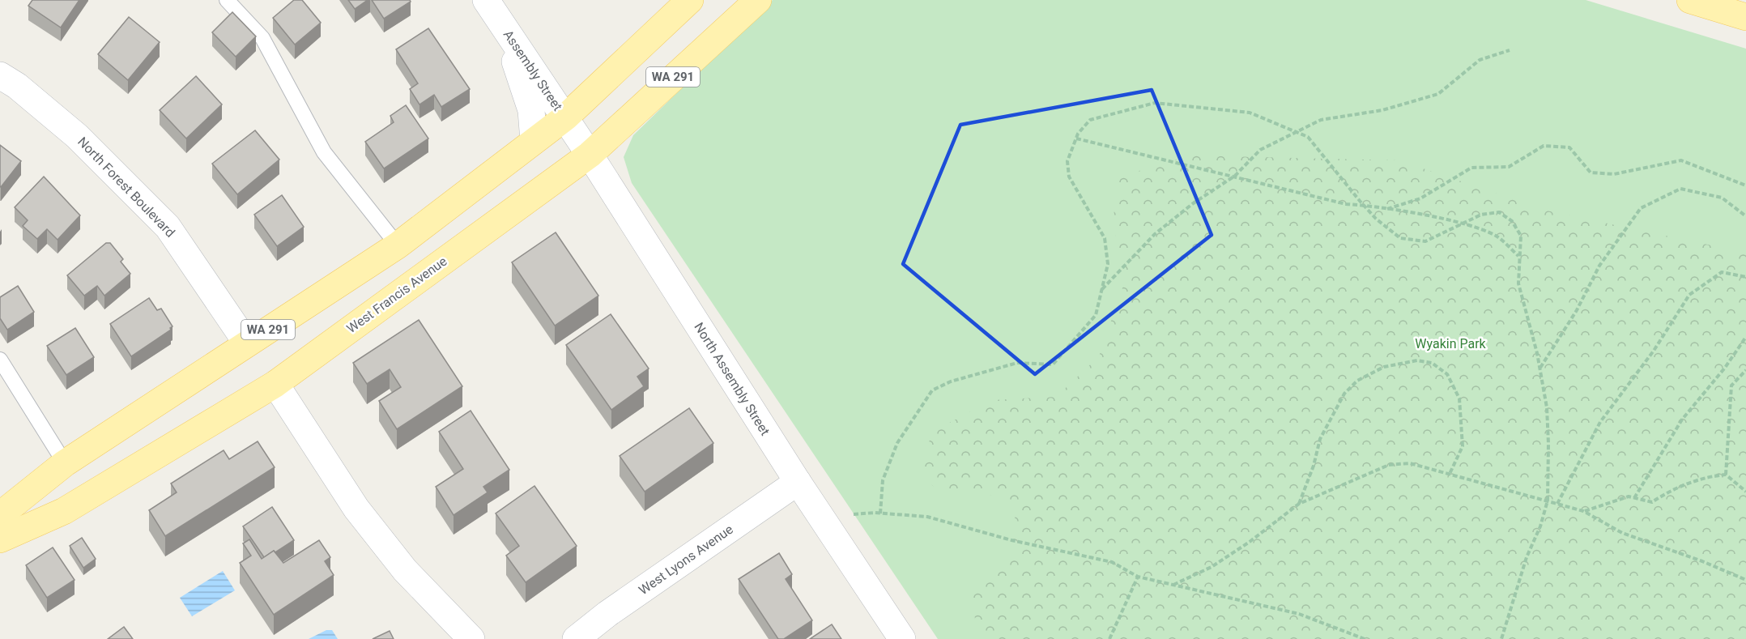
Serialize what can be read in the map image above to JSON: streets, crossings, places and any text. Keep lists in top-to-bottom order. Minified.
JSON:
{"streets":{"main road":["WA 291","West Francis Avenue"],"street":["Assembly Street","North Forest Boulevard","North Assembly Street","West Lyons Avenue"]},"crossings":[["Assembly Street","WA 291"],["Assembly Street","North Assembly Street"],["WA 291","North Forest Boulevard"],["WA 291","North Assembly Street"],["West Francis Avenue","North Assembly Street"],["North Assembly Street","West Lyons Avenue"]],"parks":["Wyakin Park"]}
